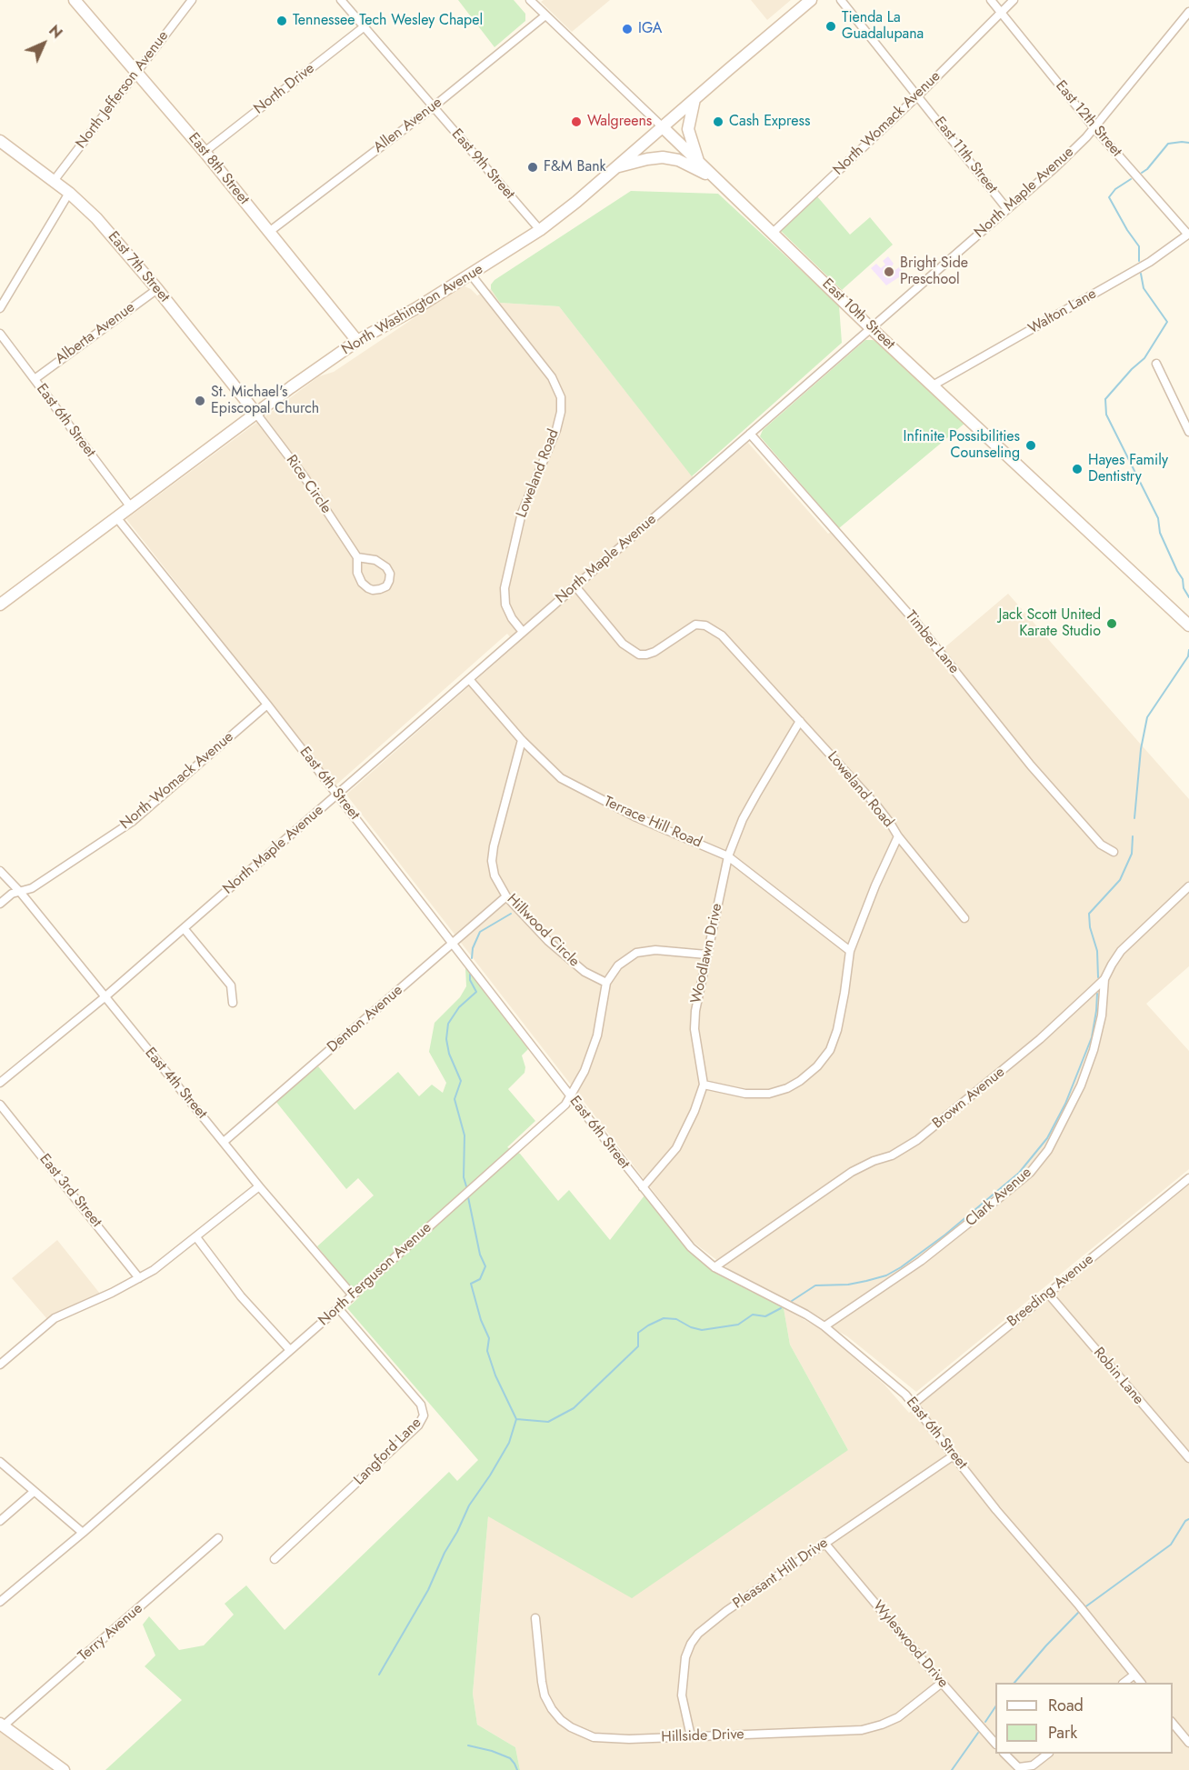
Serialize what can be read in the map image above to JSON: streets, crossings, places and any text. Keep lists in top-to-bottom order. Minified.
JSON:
{"streets":{"main road":["East 8th Street","East 7th Street","North Washington Avenue","East 10th Street"],"street":["North Drive","North Jefferson Avenue","East 12th Street","North Womack Avenue","Allen Avenue","East 11th Street","East 9th Street","North Maple Avenue","Walton Lane","Alberta Avenue","East 6th Street","Loweland Road","Rice Circle","Timber Lane","Terrace Hill Road","Hillwood Circle","Woodlawn Drive","Denton Avenue","East 4th Street","Brown Avenue","East 3rd Street","Clark Avenue","North Ferguson Avenue","Breeding Avenue","Robin Lane","Langford Lane","Pleasant Hill Drive","Terry Avenue","Wyleswood Drive","Hillside Drive"]},"crossings":[["North Drive","East 9th Street"],["North Drive","East 8th Street"],["North Jefferson Avenue","East 8th Street"],["North Jefferson Avenue","East 7th Street"],["East 12th Street","North Womack Avenue"],["East 12th Street","North Maple Avenue"],["East 12th Street","Walton Lane"],["North Womack Avenue","East 11th Street"],["North Womack Avenue","East 10th Street"],["North Womack Avenue","East 6th Street"],["North Womack Avenue","East 4th Street"],["Allen Avenue","East 9th Street"],["Allen Avenue","East 8th Street"],["Allen Avenue","East 10th Street"],["East 11th Street","North Maple Avenue"],["East 9th Street","North Washington Avenue"],["East 8th Street","North Washington Avenue"],["North Maple Avenue","East 10th Street"],["North Maple Avenue","East 6th Street"],["North Maple Avenue","Loweland Road"],["North Maple Avenue","Timber Lane"],["North Maple Avenue","Terrace Hill Road"],["North Maple Avenue","East 4th Street"],["East 7th Street","North Washington Avenue"],["East 7th Street","Alberta Avenue"],["East 7th Street","Rice Circle"],["North Washington Avenue","East 10th Street"],["North Washington Avenue","East 6th Street"],["North Washington Avenue","Loweland Road"],["North Washington Avenue","Rice Circle"],["Walton Lane","East 10th Street"],["Alberta Avenue","East 6th Street"],["East 6th Street","Woodlawn Drive"],["East 6th Street","Denton Avenue"],["East 6th Street","Brown Avenue"],["East 6th Street","Clark Avenue"],["East 6th Street","North Ferguson Avenue"],["East 6th Street","Breeding Avenue"],["East 6th Street","Pleasant Hill Drive"],["Loweland Road","Terrace Hill Road"],["Loweland Road","Woodlawn Drive"],["Terrace Hill Road","Hillwood Circle"],["Terrace Hill Road","Woodlawn Drive"],["Hillwood Circle","Denton Avenue"],["Hillwood Circle","North Ferguson Avenue"],["Woodlawn Drive","North Ferguson Avenue"],["Denton Avenue","East 4th Street"],["East 4th Street","North Ferguson Avenue"],["Brown Avenue","Clark Avenue"],["North Ferguson Avenue","Langford Lane"],["Breeding Avenue","Robin Lane"],["Pleasant Hill Drive","Wyleswood Drive"],["Pleasant Hill Drive","Hillside Drive"],["Wyleswood Drive","Hillside Drive"]],"places":["Tennessee Tech Wesley Chapel","Tienda La Guadalupana","IGA","Walgreens","Cash Express","F&M Bank","Bright Side Preschool","St. Michael's Episcopal Church","Infinite Possibilities Counseling","Hayes Family Dentistry","Jack Scott United Karate Studio"],"legend":["Road","Park"],"north":"top right"}
